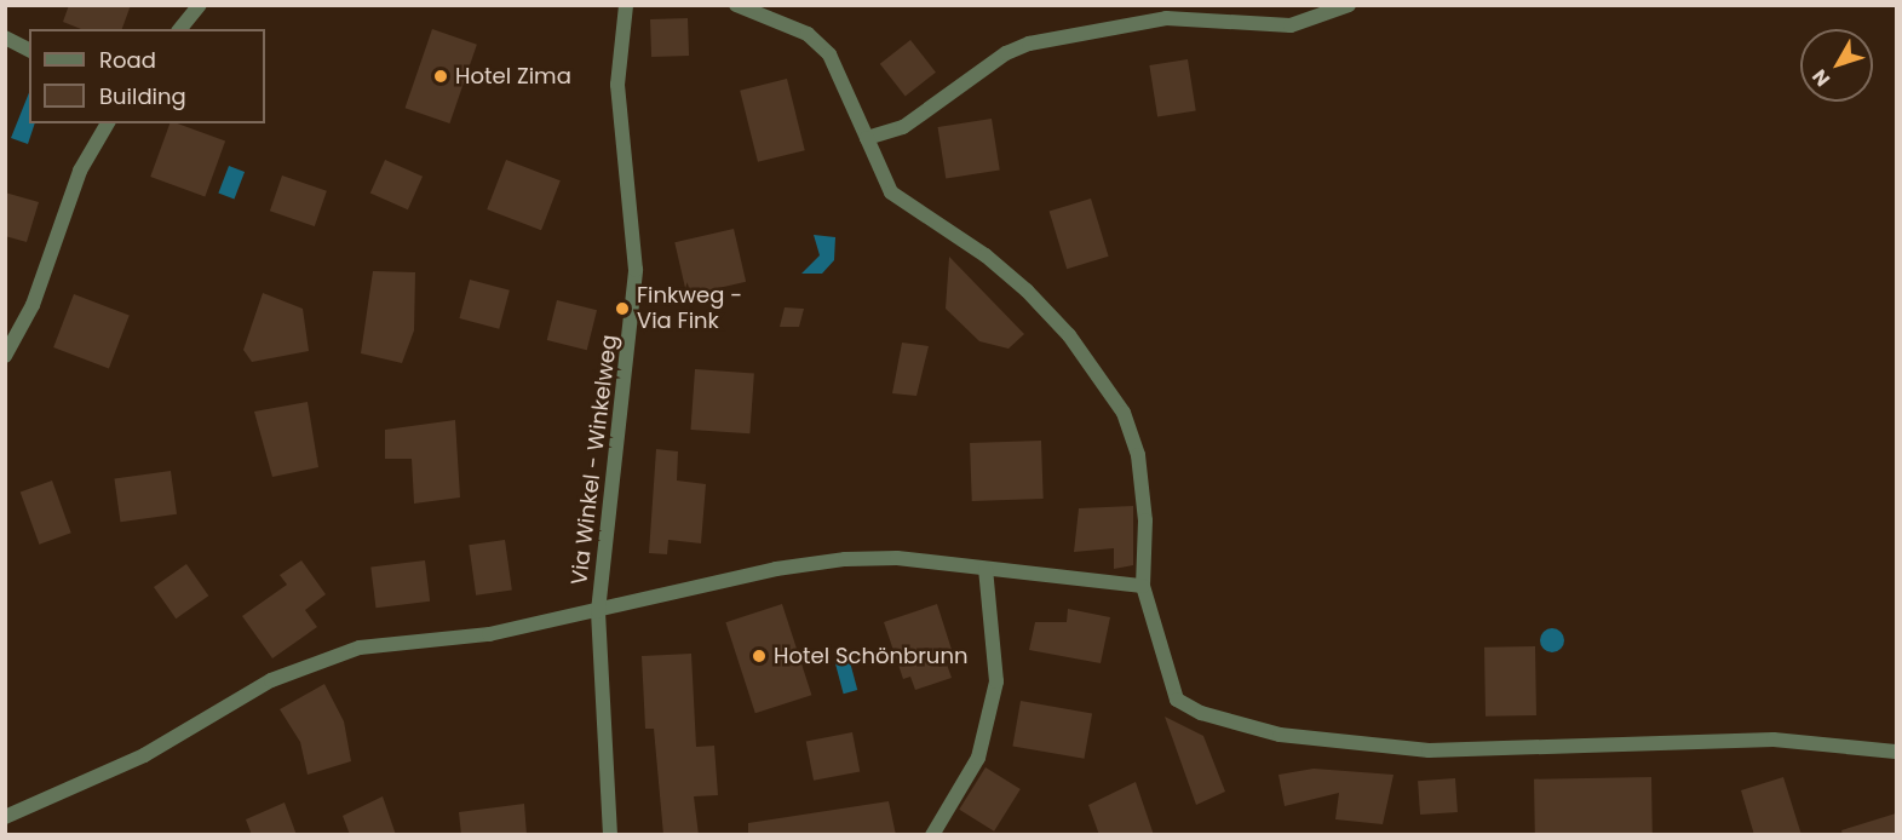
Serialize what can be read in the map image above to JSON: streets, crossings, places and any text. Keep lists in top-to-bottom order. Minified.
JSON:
{"streets":{"street":["Via Winkel - Winkelweg"]},"places":["Hotel Zima","Finkweg - Via Fink","Hotel Schönbrunn"],"legend":["Road","Building"],"north":"bottom left"}
